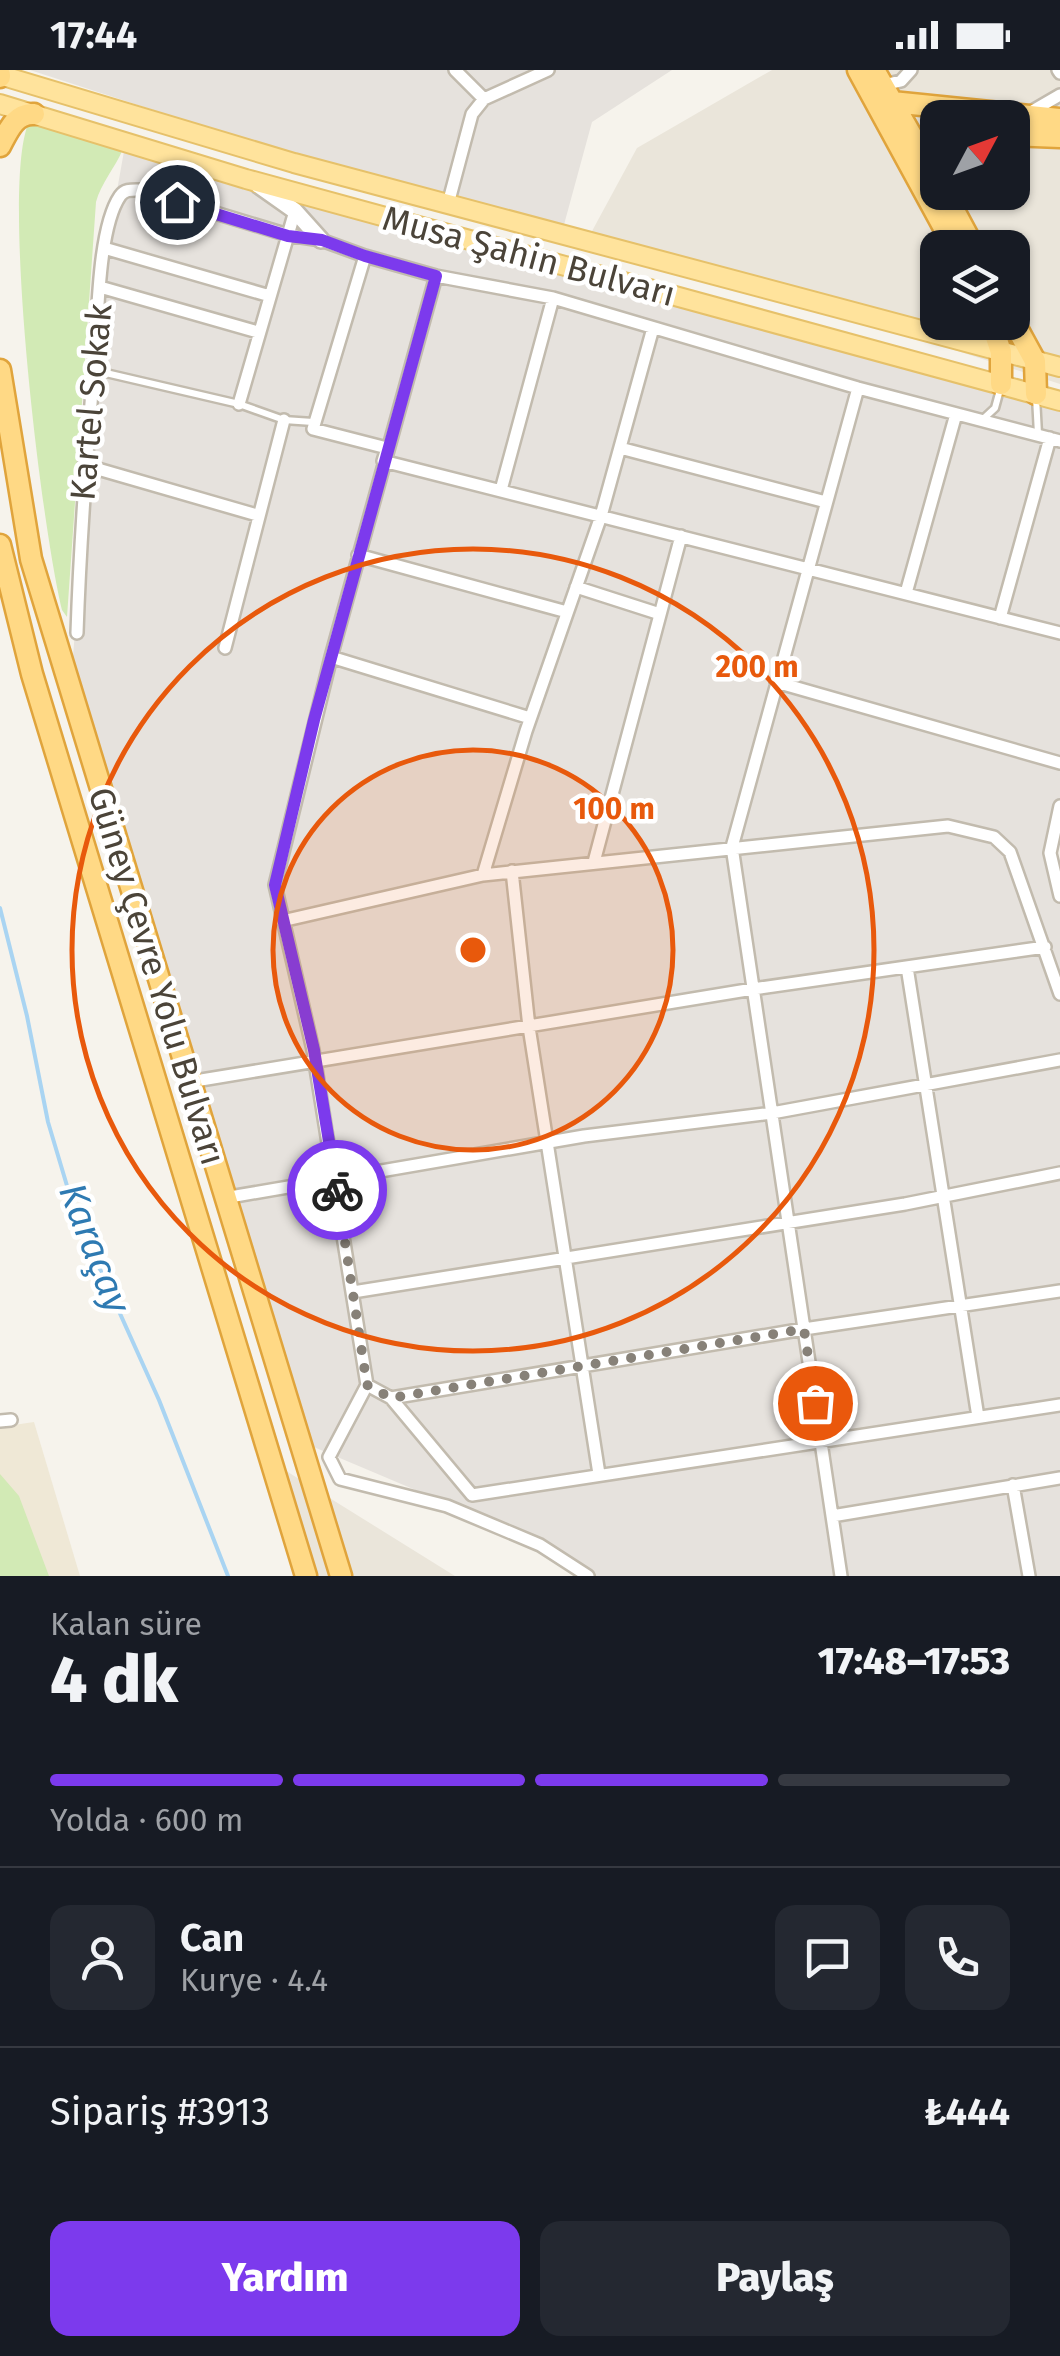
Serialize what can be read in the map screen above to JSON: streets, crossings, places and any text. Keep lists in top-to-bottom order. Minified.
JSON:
{"streets":{"highway":["Güney Çevre Yolu Bulvarı"],"main road":["Musa Şahin Bulvarı"],"street":["Kartel Sokak"]},"water":["Karaçay"],"north":"top right","page":{"status":"17:44","heading":["4 dk","Kalan süre","17:48–17:53"],"panel":["Can","Kurye · 4.4","Sipariş #3913","₺444"],"bar":"Yolda · 600 m","buttons":["Yardım","Paylaş"]},"rings":["200 m","100 m"]}
